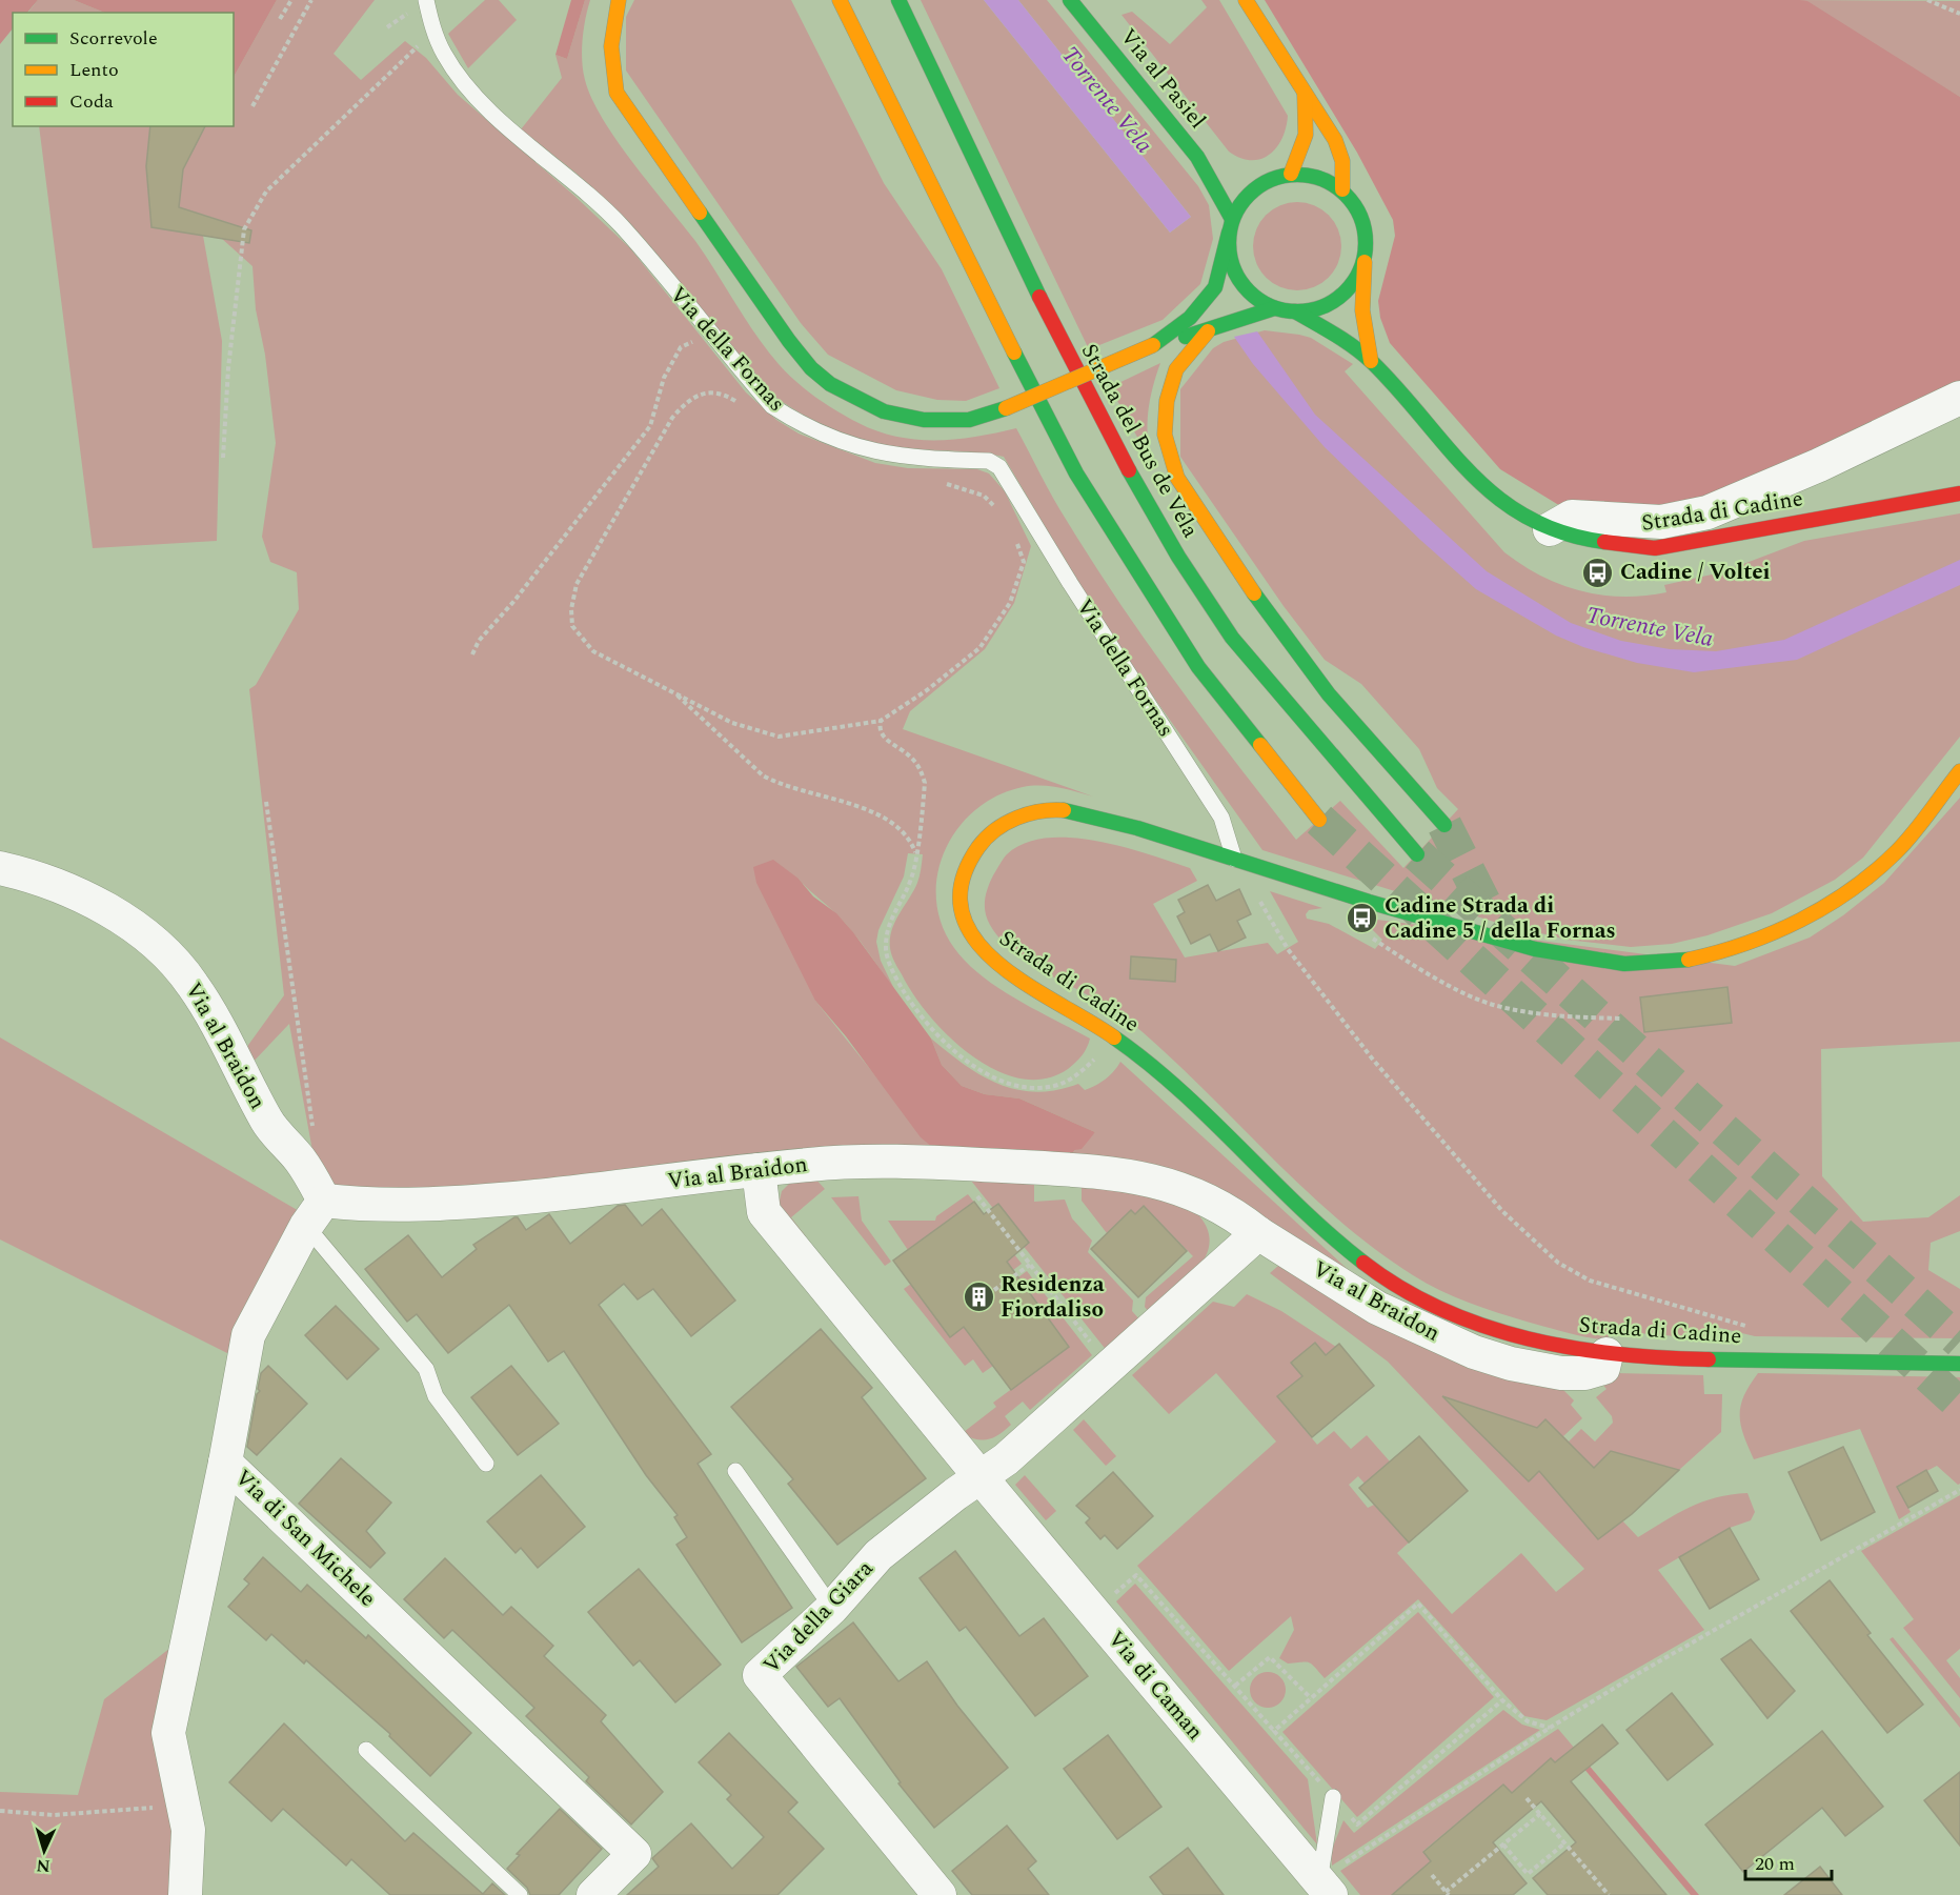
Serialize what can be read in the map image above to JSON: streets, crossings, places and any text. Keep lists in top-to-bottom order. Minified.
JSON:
{"streets":{"main road":["Via al Pasiel","Strada del Bus de Véla","Strada di Cadine"],"street":["Via al Braidon","Via di San Michele","Via della Giara","Via di Caman"],"lane":["Via della Fornas"]},"crossings":[["Via al Pasiel","Strada di Cadine"],["Via della Fornas","Strada di Cadine"],["Strada di Cadine","Via al Braidon"],["Via al Braidon","Via della Giara"],["Via della Giara","Via di Caman"]],"water":["Torrente Vela"],"places":{"bus stop":["Cadine / Voltei","Cadine Strada di Cadine 5 / della Fornas"],"building":["Residenza Fiordaliso"]},"legend":["Scorrevole","Lento","Coda"],"scale_bar":"20 m","north":"bottom"}
